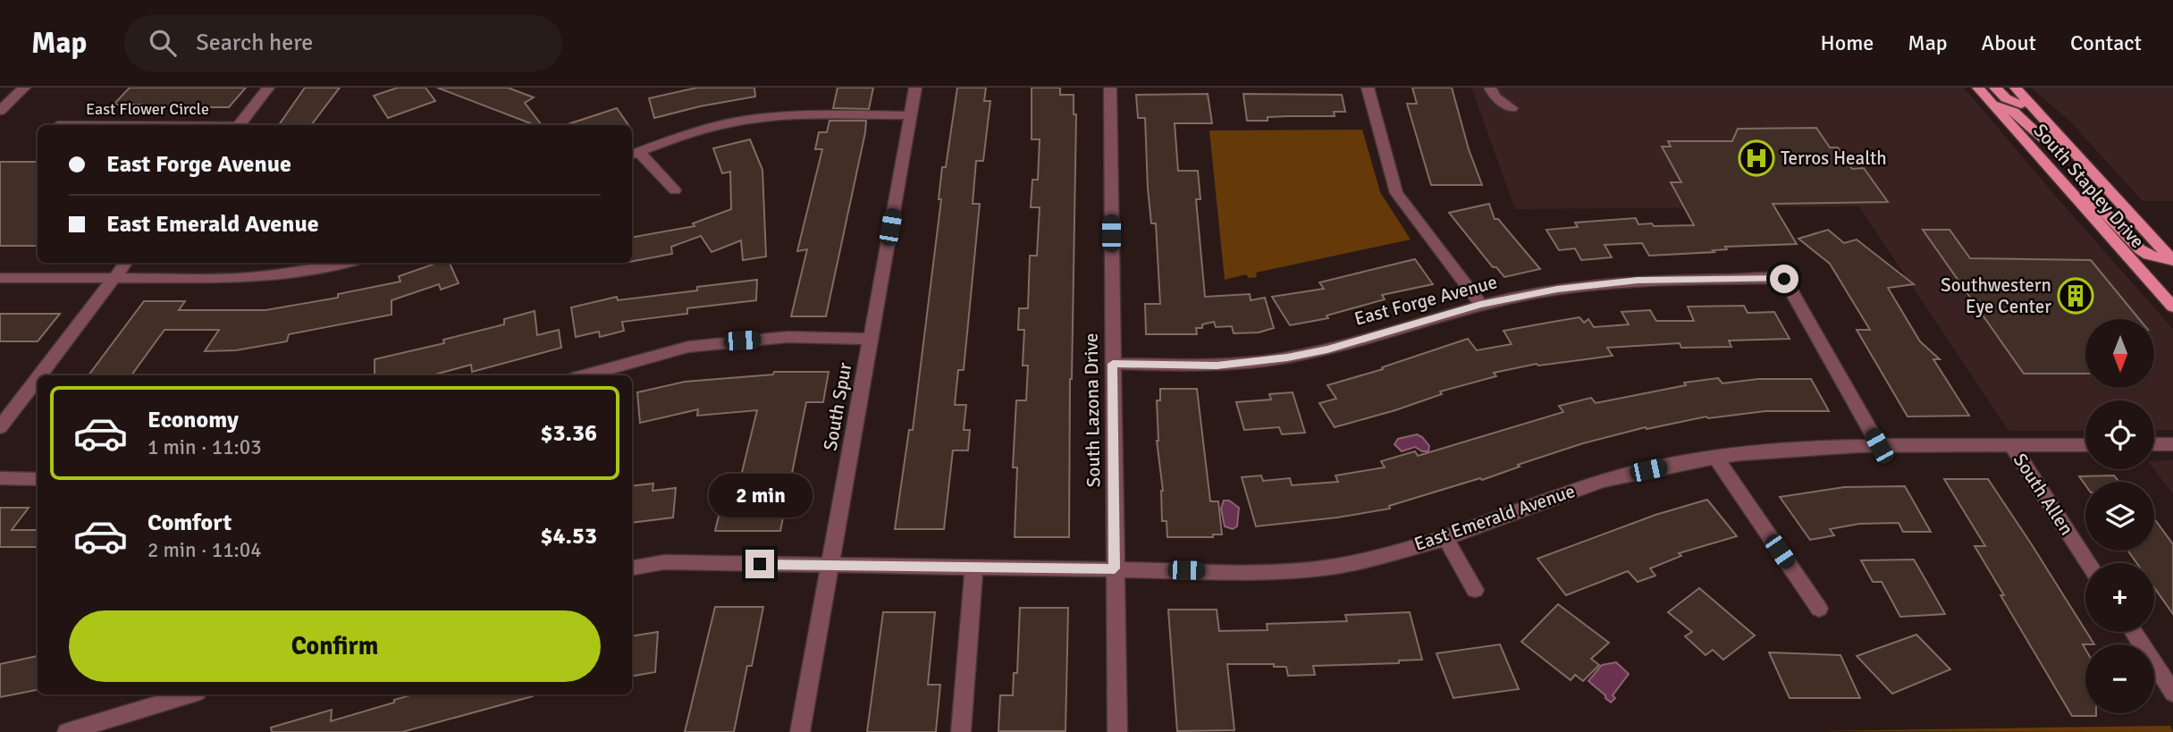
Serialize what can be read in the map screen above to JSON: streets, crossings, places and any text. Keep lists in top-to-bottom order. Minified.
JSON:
{"streets":{"main road":["South Stapley Drive"],"street":["East Forge Avenue","South Spur","South Lazona Drive","South Allen","East Emerald Avenue"]},"crossings":[["East Forge Avenue","South Lazona Drive"],["East Forge Avenue","East Emerald Avenue"],["South Spur","East Emerald Avenue"],["South Lazona Drive","East Emerald Avenue"],["South Allen","East Emerald Avenue"]],"places":{"hospital":["Terros Health"],"building":["Southwestern Eye Center"]},"north":"bottom","page":{"header":"Map","search":"Search here","nav":["Home","Map","About","Contact"],"banner":["East Forge Avenue","East Emerald Avenue"],"map_buttons":["+","−"],"list":[{"name":"Economy","note":"1 min · 11:03","value":"$3.36"},{"name":"Comfort","note":"2 min · 11:04","value":"$4.53"}],"bubble":"2 min","buttons":"Confirm"}}
